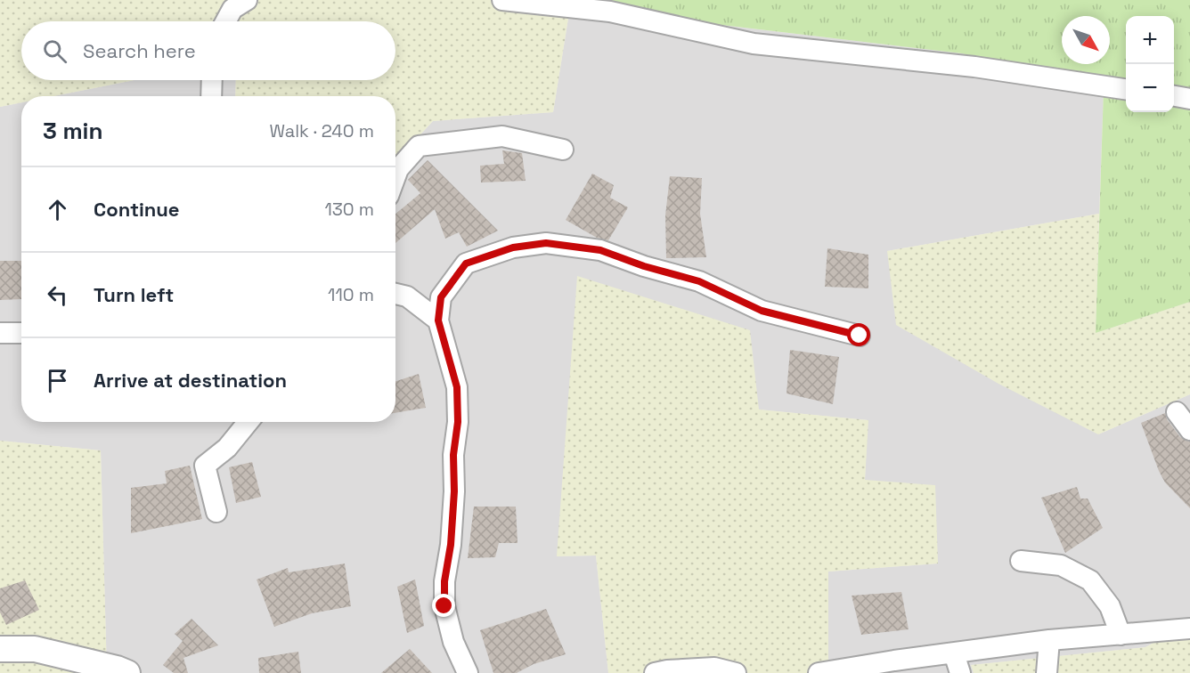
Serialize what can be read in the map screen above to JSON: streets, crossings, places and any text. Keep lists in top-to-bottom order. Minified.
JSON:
{"north":"bottom right","page":{"map_buttons":["+","−"],"search":"Search here","heading":["3 min","Walk · 240 m"],"list":[["Continue","130 m"],["Turn left","110 m"],"Arrive at destination"]}}
